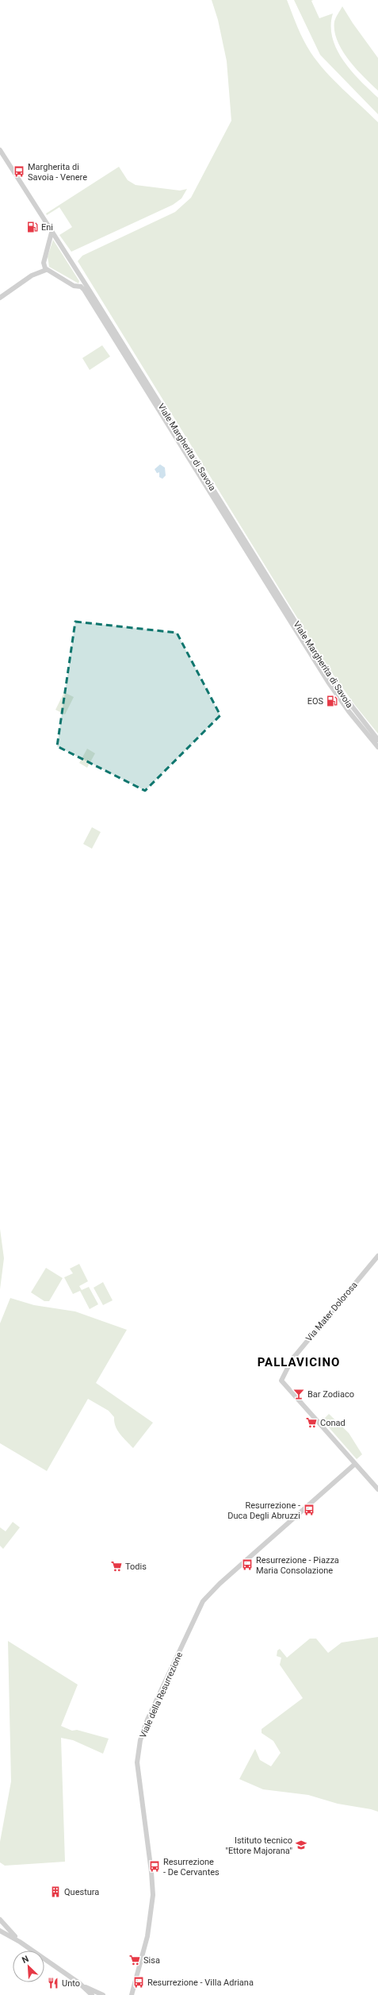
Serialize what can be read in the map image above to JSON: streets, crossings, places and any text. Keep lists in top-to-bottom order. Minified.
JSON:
{"streets":{"street":["Viale Margherita di Savoia","Via Mater Dolorosa","Viale della Resurrezione"]},"crossings":[["Via Mater Dolorosa","Viale della Resurrezione"]],"districts":["PALLAVICINO"],"places":{"bus stop":["Margherita di Savoia - Venere","Resurrezione - Duca Degli Abruzzi","Resurrezione - Piazza Maria Consolazione","Resurrezione - De Cervantes","Resurrezione - Villa Adriana"],"fuel station":["Eni","EOS"],"bar":["Bar Zodiaco"],"supermarket":["Conad","Todis","Sisa"],"school or university":["Istituto tecnico \"Ettore Majorana\""],"building":["Questura"],"restaurant":["Unto"]},"north":"top left"}
